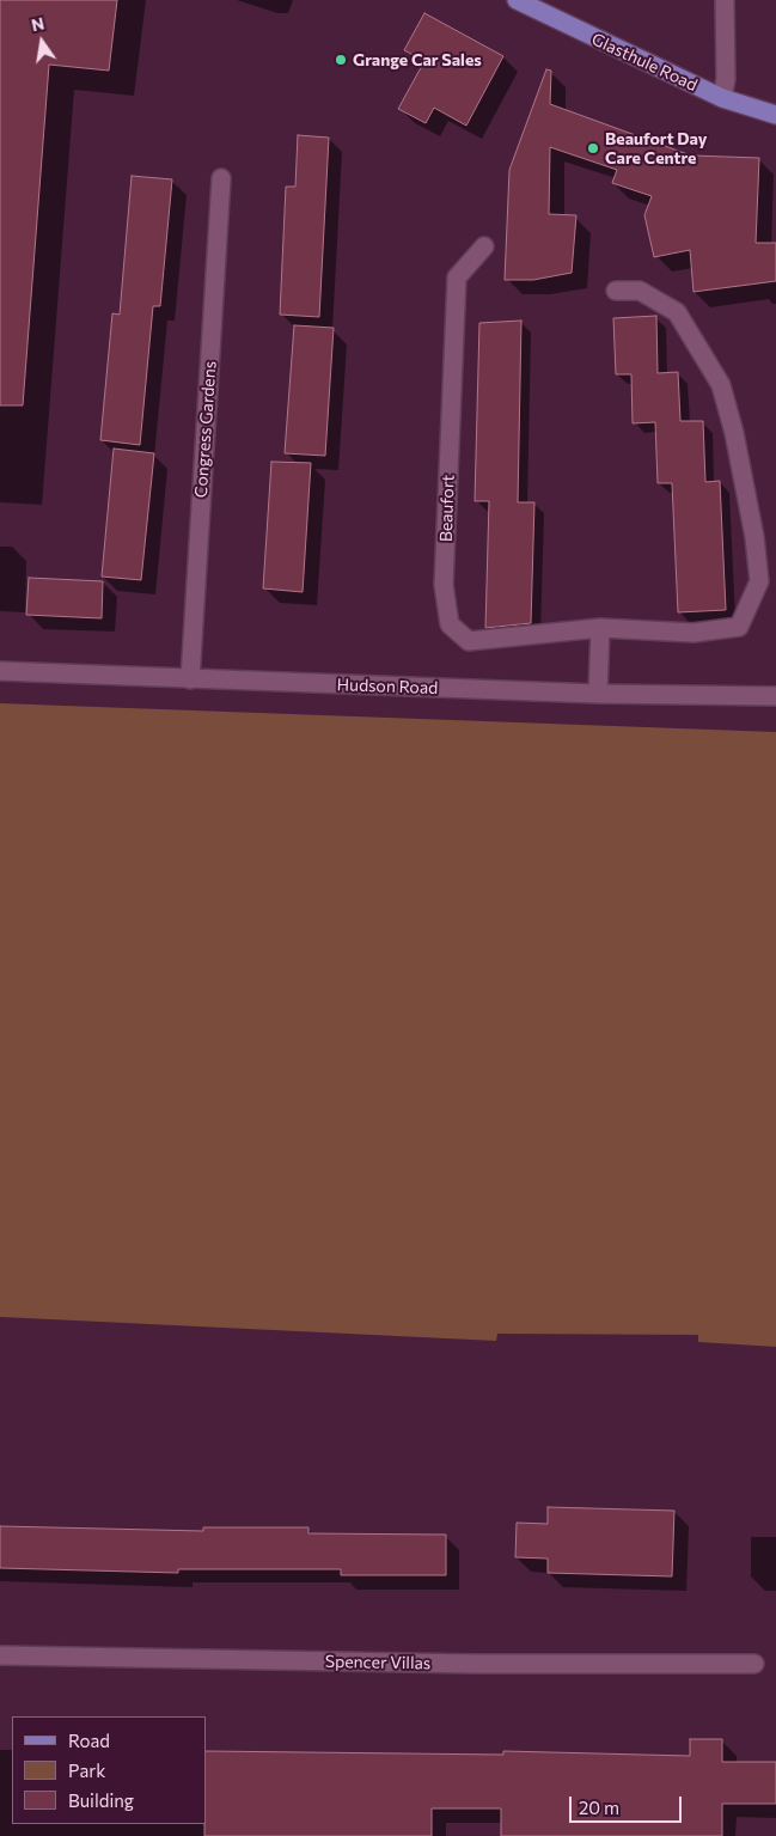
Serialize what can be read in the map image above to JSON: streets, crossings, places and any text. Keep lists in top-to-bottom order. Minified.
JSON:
{"streets":{"main road":["Glasthule Road"],"street":["Congress Gardens","Beaufort","Hudson Road","Spencer Villas"]},"crossings":[["Congress Gardens","Hudson Road"]],"places":["Grange Car Sales","Beaufort Day Care Centre"],"legend":["Road","Park","Building"],"scale_bar":"20 m","north":"top"}
